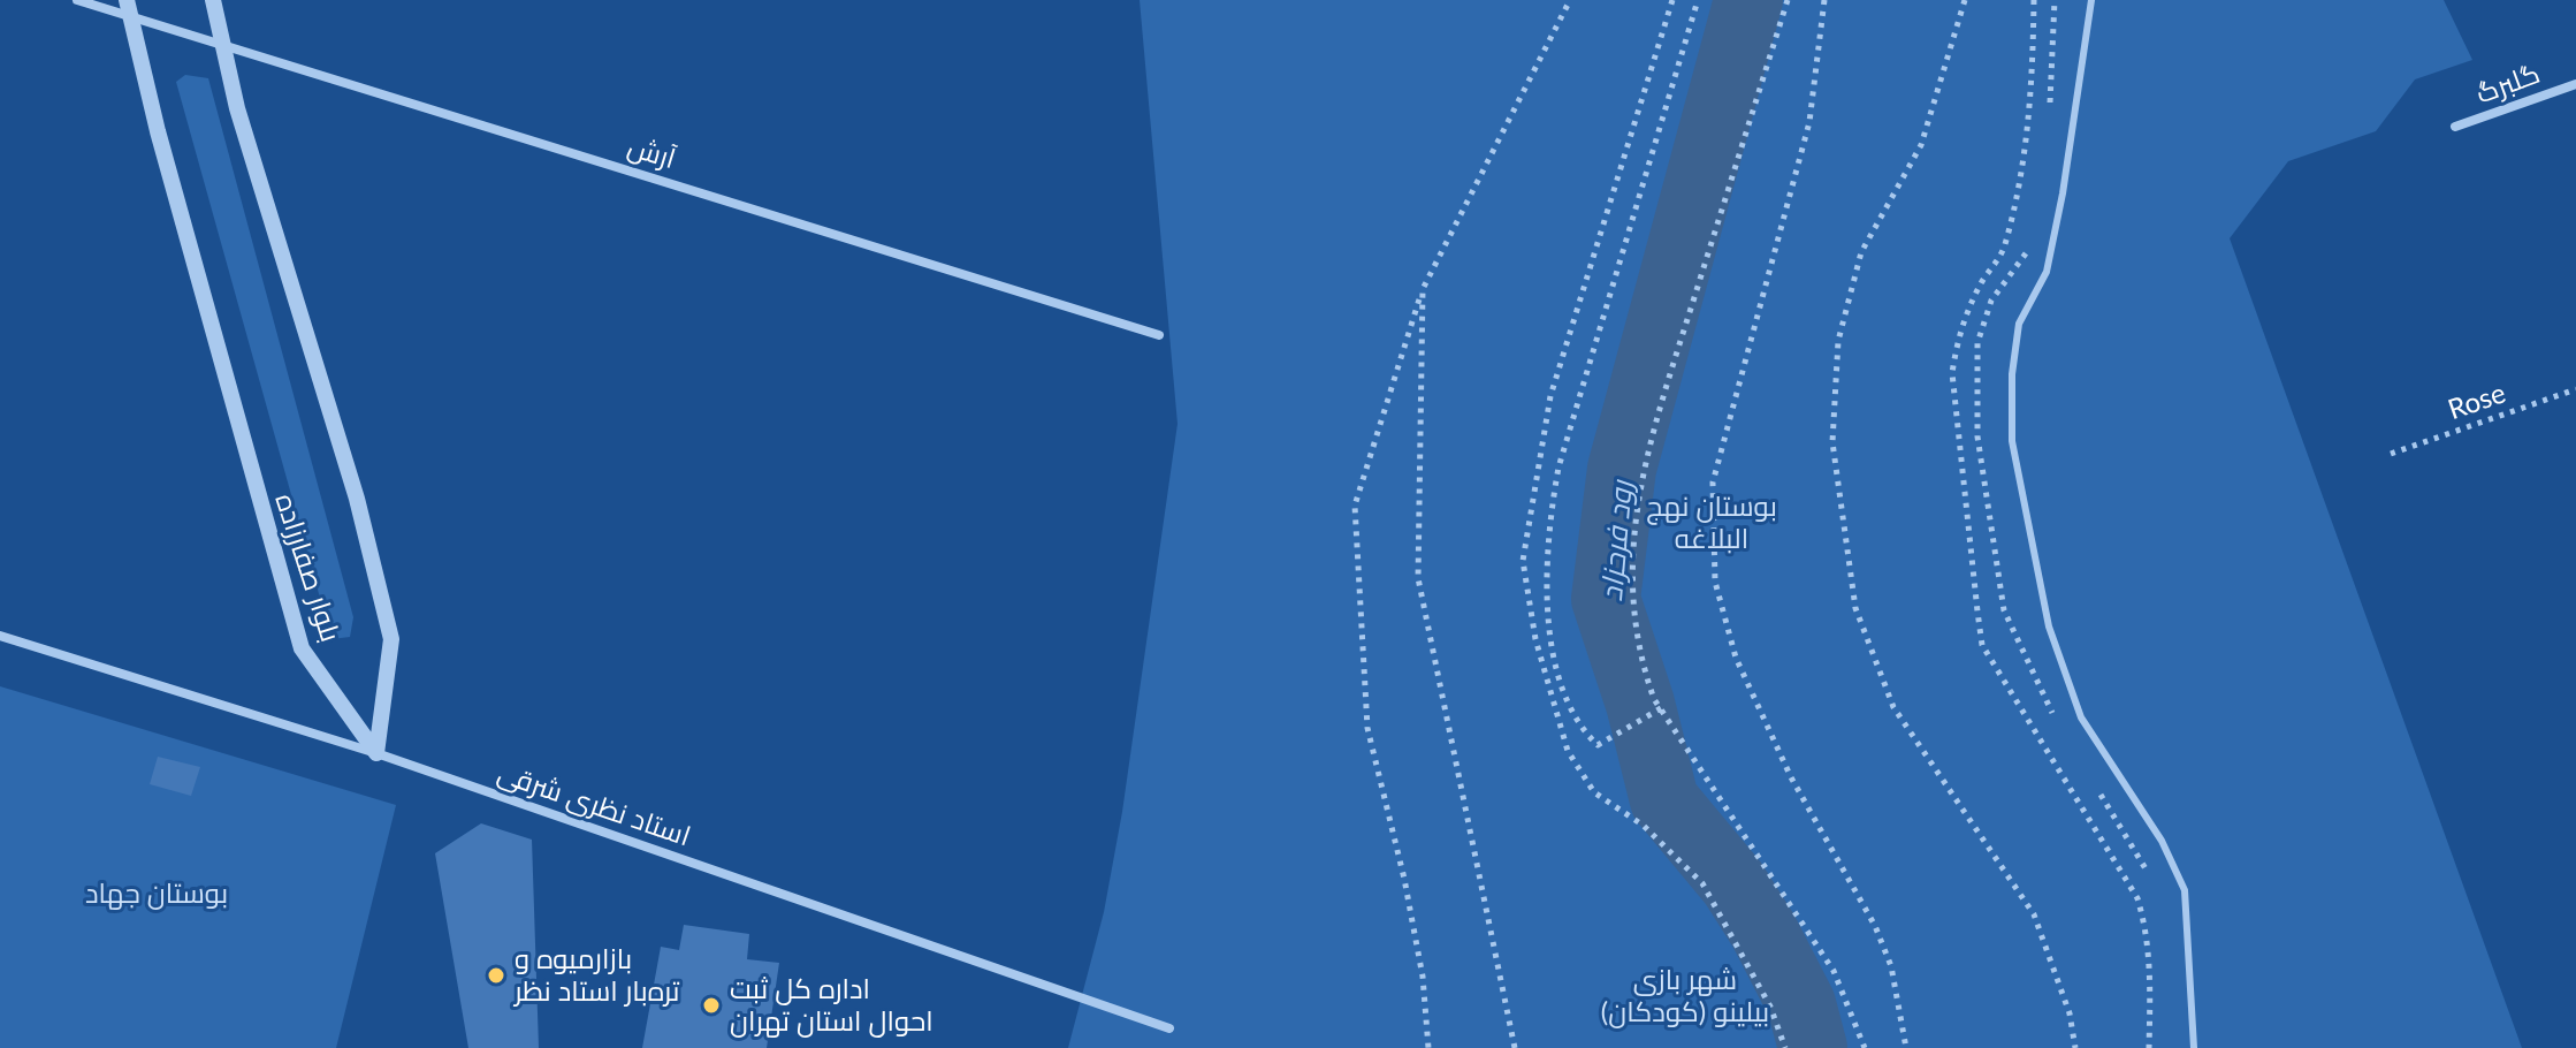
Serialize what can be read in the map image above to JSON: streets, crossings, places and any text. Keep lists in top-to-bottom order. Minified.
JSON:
{"streets":{"street":["گلبرگ","آرش","بلوار صفارزاده","استاد نظری شرقی"],"path":["Rose"]},"crossings":[["آرش","بلوار صفارزاده"],["بلوار صفارزاده","استاد نظری شرقی"]],"water":["رود فرحزاد"],"parks":["بوستان نهج البلاغه","بوستان جهاد","شهر بازی بیلینو (کودکان)"],"places":["بازارمیوه و تره‌بار استاد نظر","اداره کل ثبت احوال استان تهران"]}
